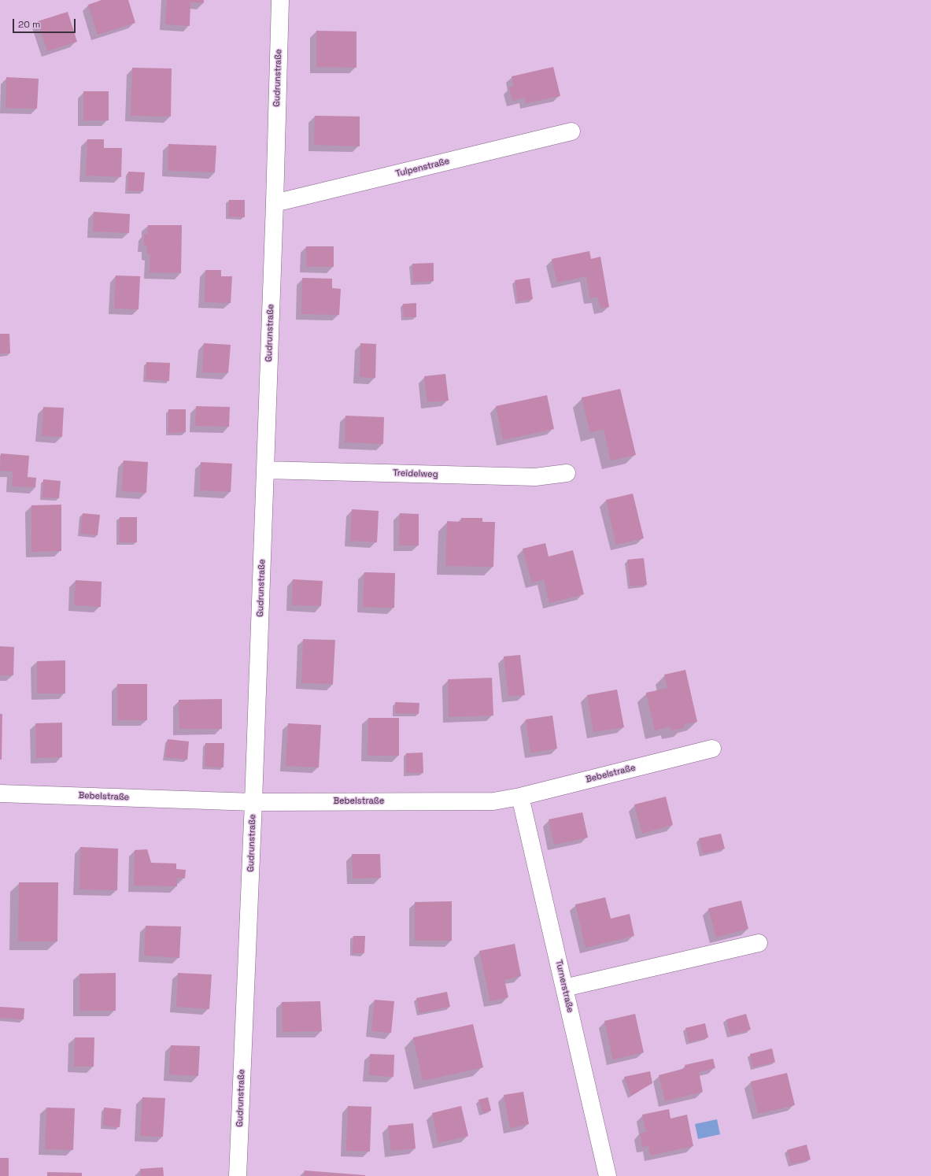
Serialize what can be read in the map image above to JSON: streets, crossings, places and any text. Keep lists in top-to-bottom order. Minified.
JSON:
{"streets":{"street":["Gudrunstraße","Tulpenstraße","Treidelweg","Bebelstraße","Turnerstraße"]},"crossings":[["Gudrunstraße","Tulpenstraße"],["Gudrunstraße","Treidelweg"],["Gudrunstraße","Bebelstraße"],["Bebelstraße","Turnerstraße"]],"scale_bar":"20 m"}
